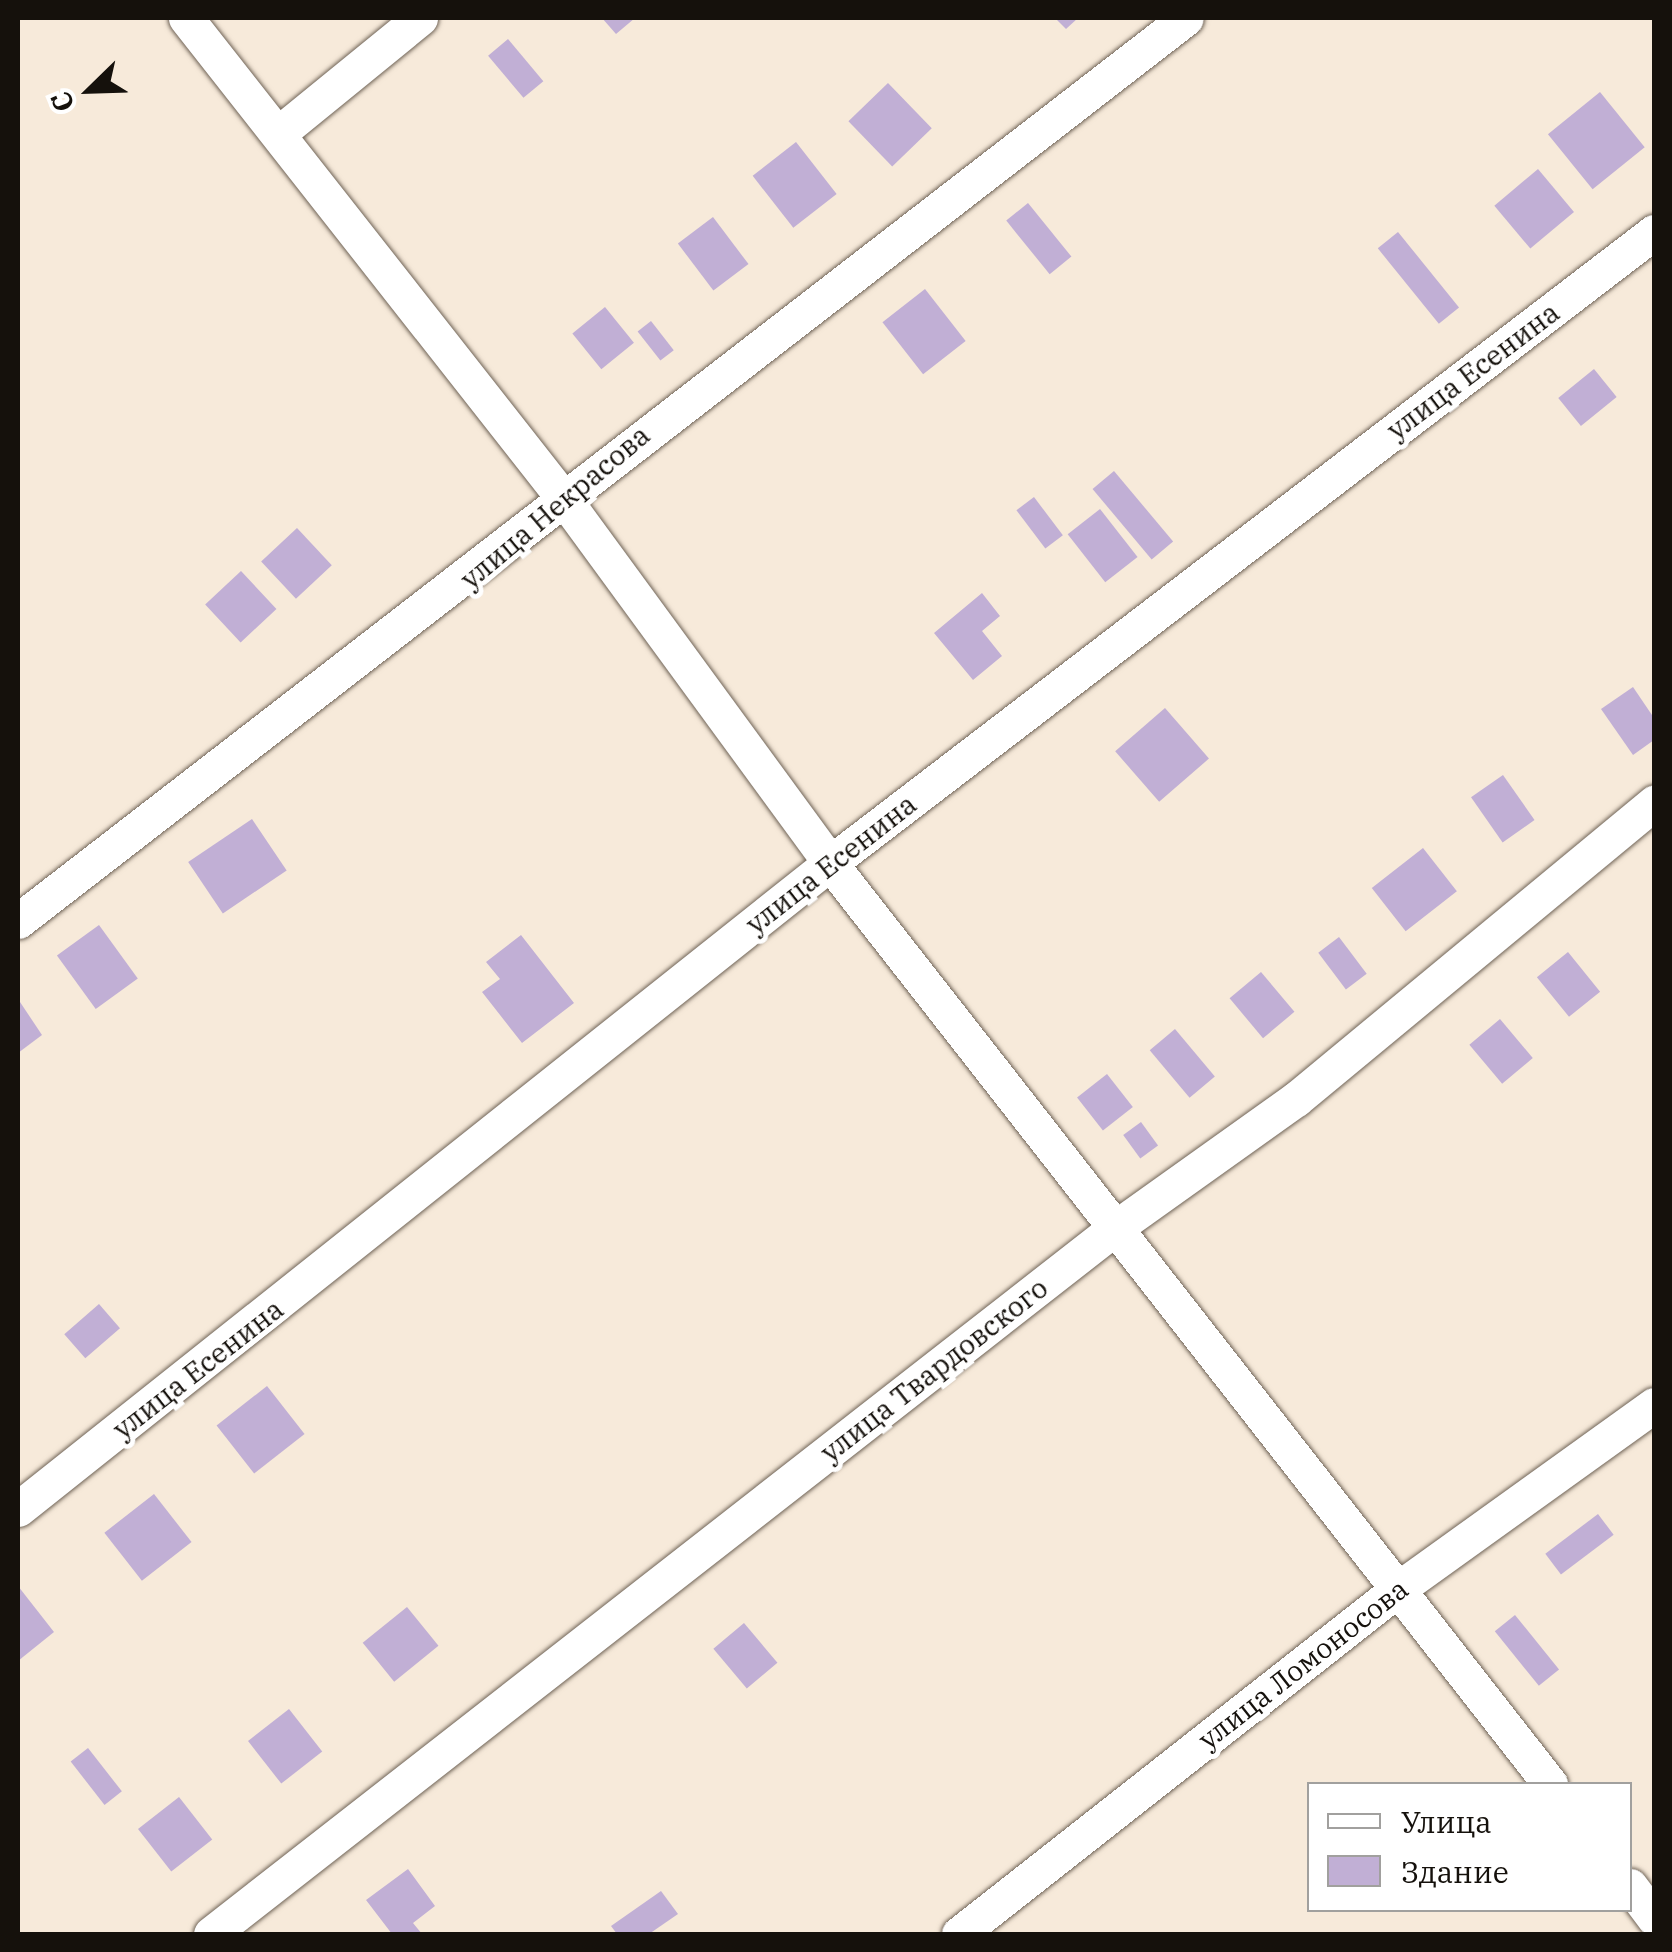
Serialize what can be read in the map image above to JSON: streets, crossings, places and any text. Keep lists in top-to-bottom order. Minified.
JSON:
{"streets":{"street":["улица Есенина","улица Некрасова","улица Твардовского","улица Ломоносова"]},"legend":["Улица","Здание"],"north":"bottom left"}
